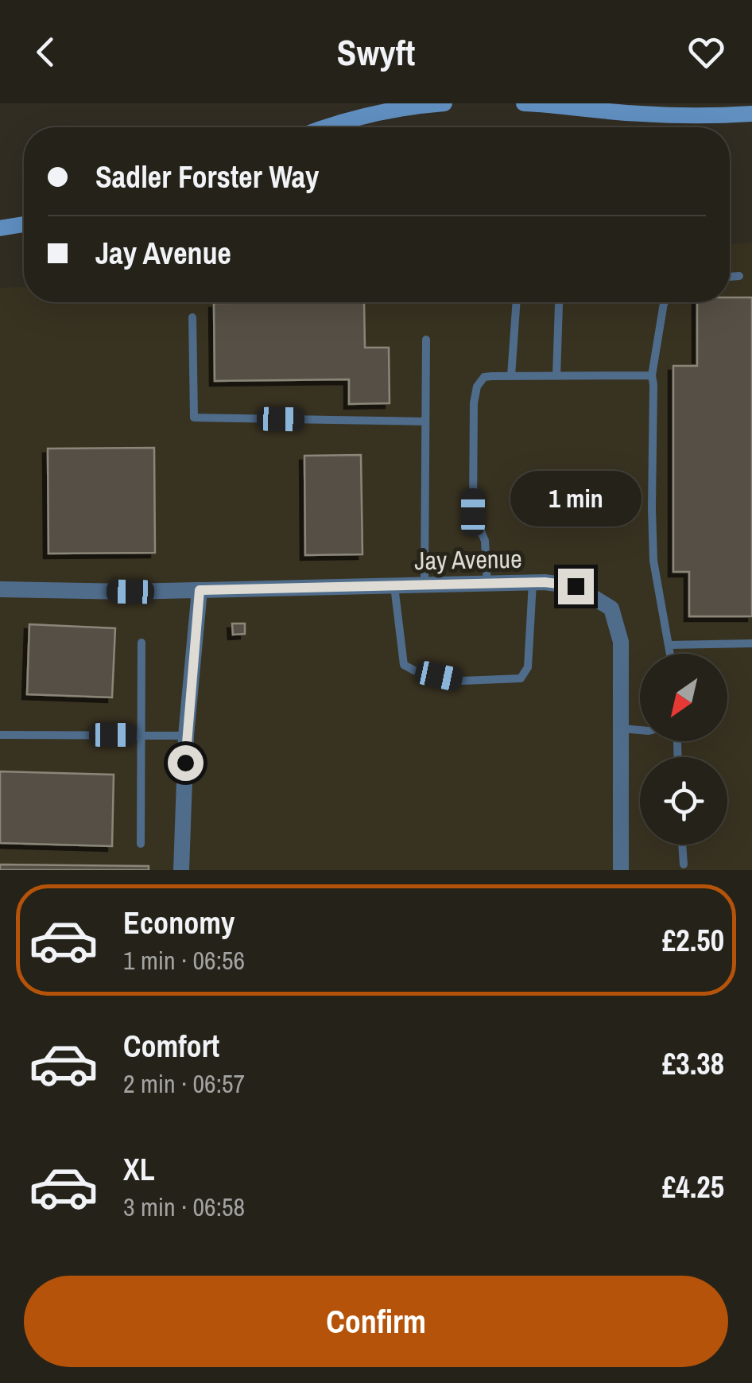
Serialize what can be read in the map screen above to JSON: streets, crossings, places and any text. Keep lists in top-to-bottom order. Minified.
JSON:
{"streets":{"street":["Jay Avenue"]},"north":"bottom left","page":{"header":"Swyft","banner":["Sadler Forster Way","Jay Avenue"],"bubble":"1 min","list":[{"name":"Economy","note":"1 min · 06:56","value":"£2.50"},{"name":"Comfort","note":"2 min · 06:57","value":"£3.38"},{"name":"XL","note":"3 min · 06:58","value":"£4.25"}],"buttons":"Confirm"}}
